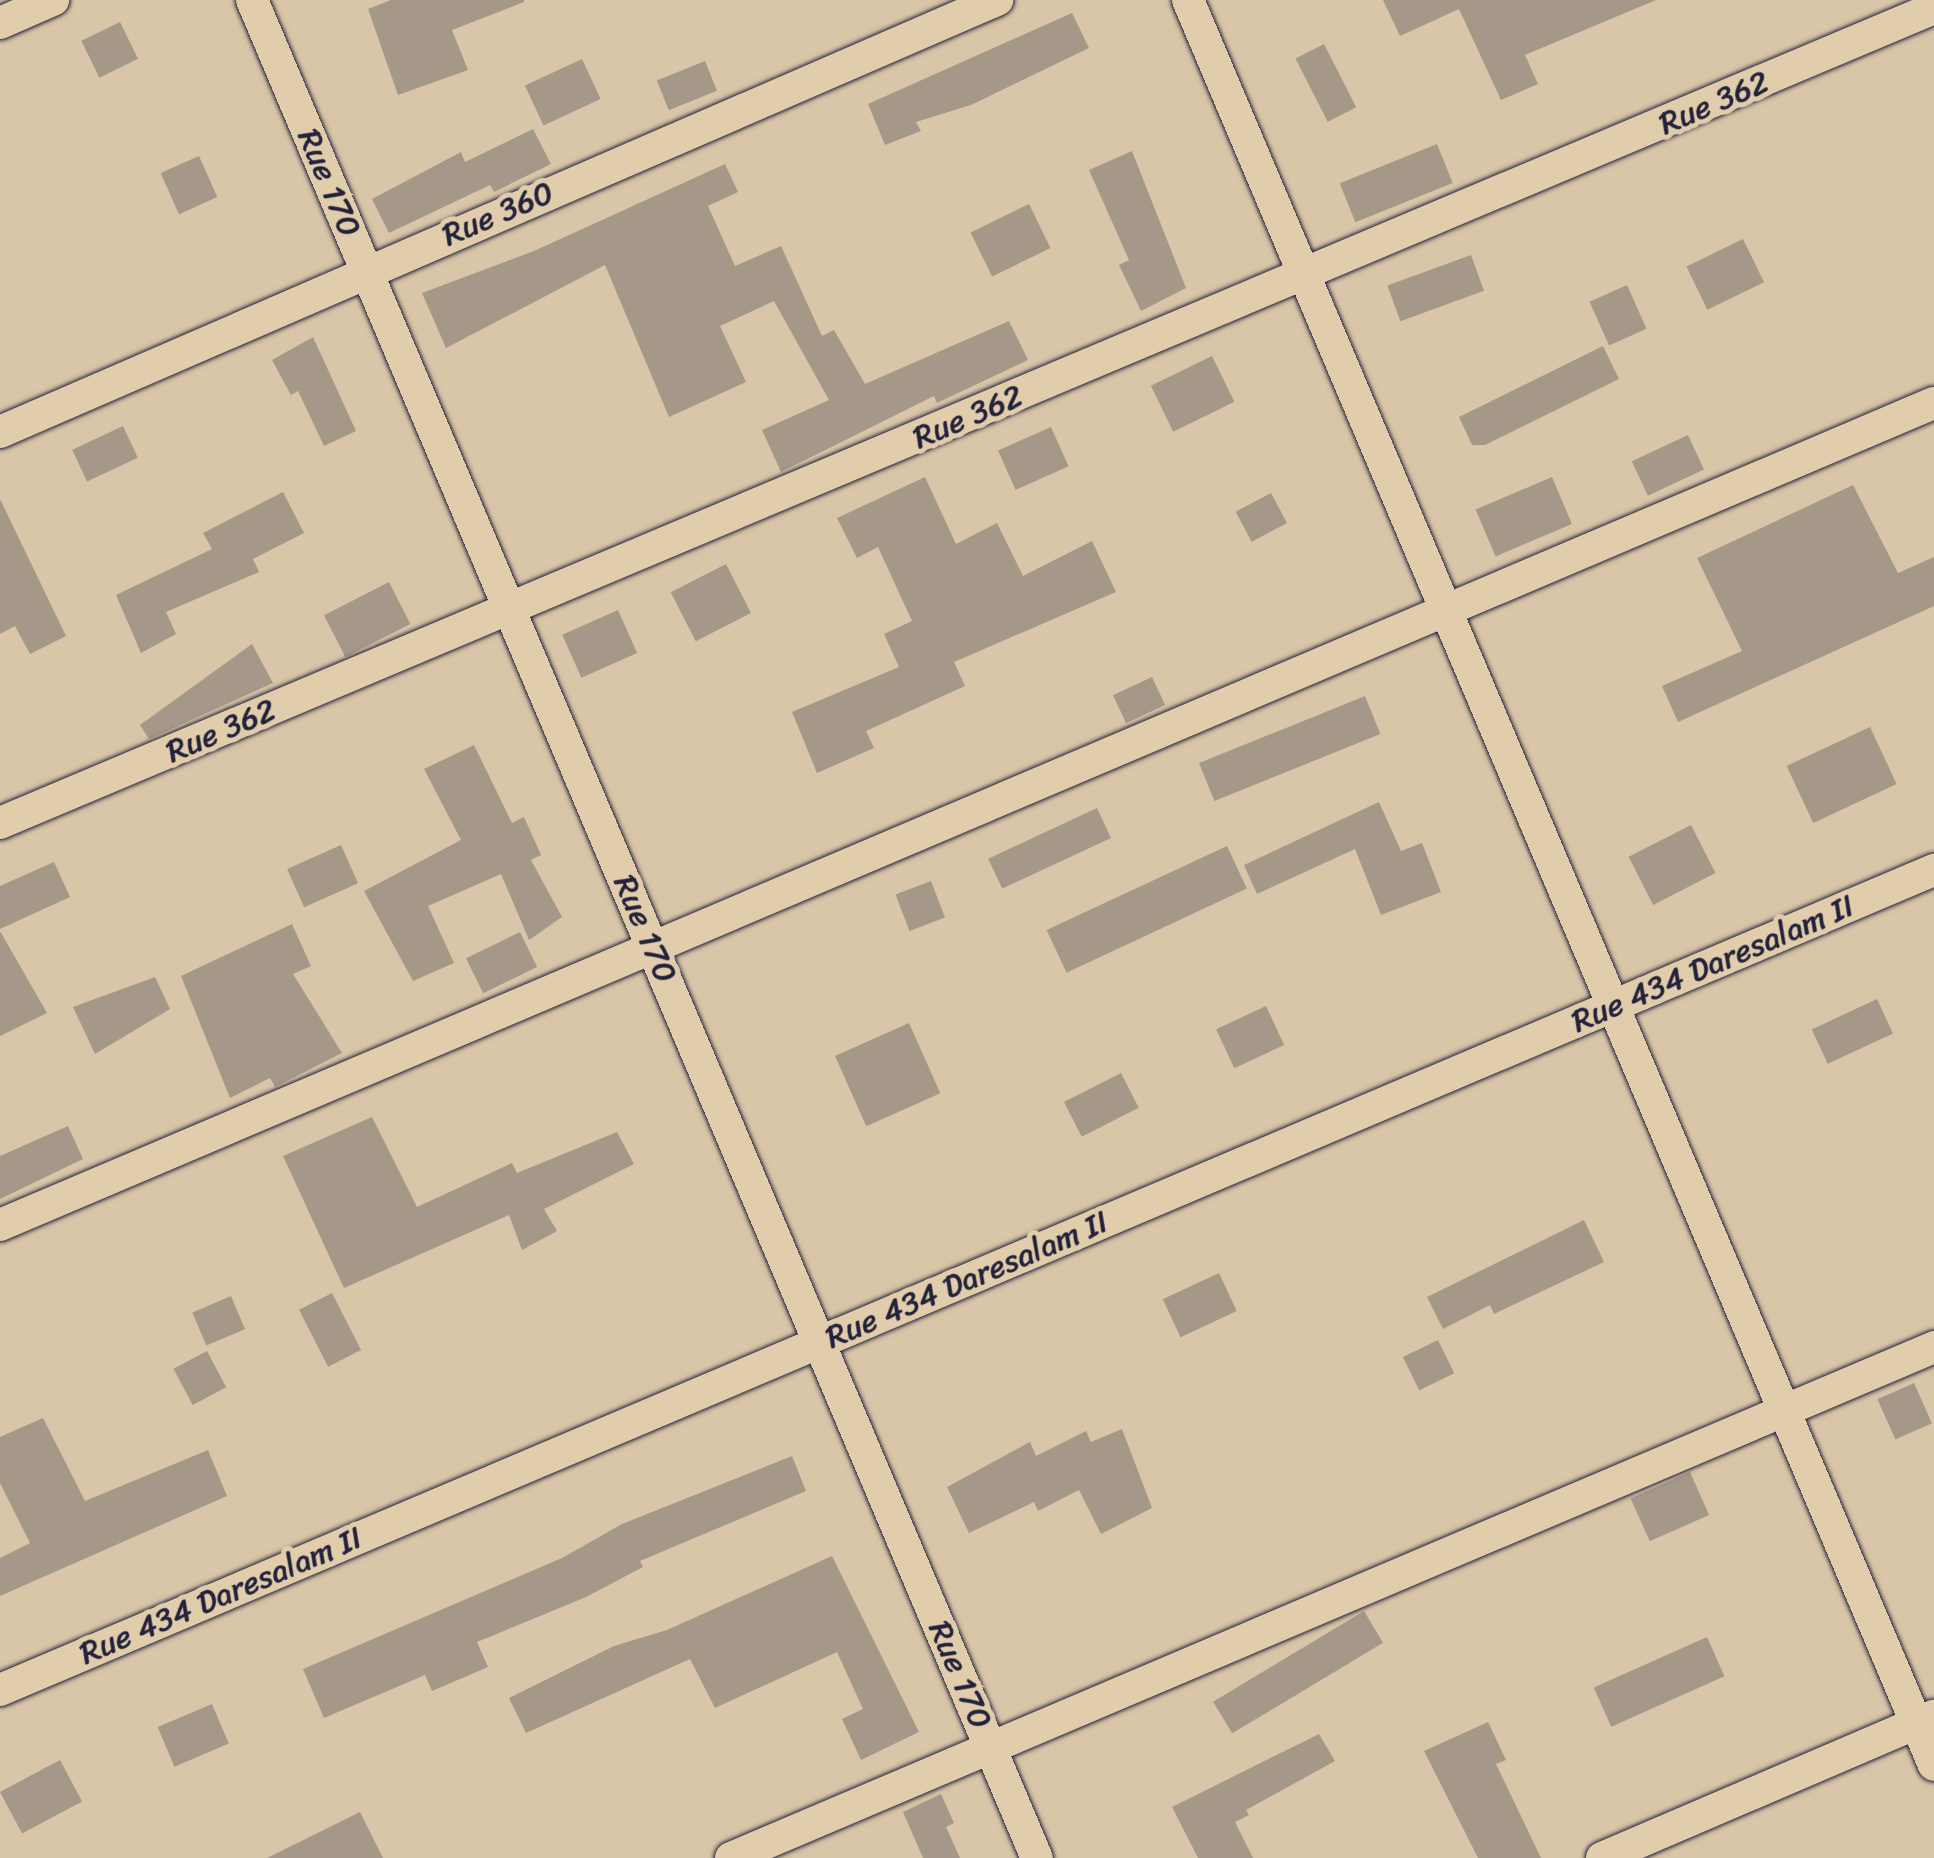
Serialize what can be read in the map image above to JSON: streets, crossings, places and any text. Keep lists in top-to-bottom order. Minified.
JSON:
{"streets":{"street":["Rue 362","Rue 170","Rue 360","Rue 434 Daresalam II"]},"crossings":[["Rue 362","Rue 170"],["Rue 170","Rue 360"],["Rue 170","Rue 434 Daresalam II"]]}
